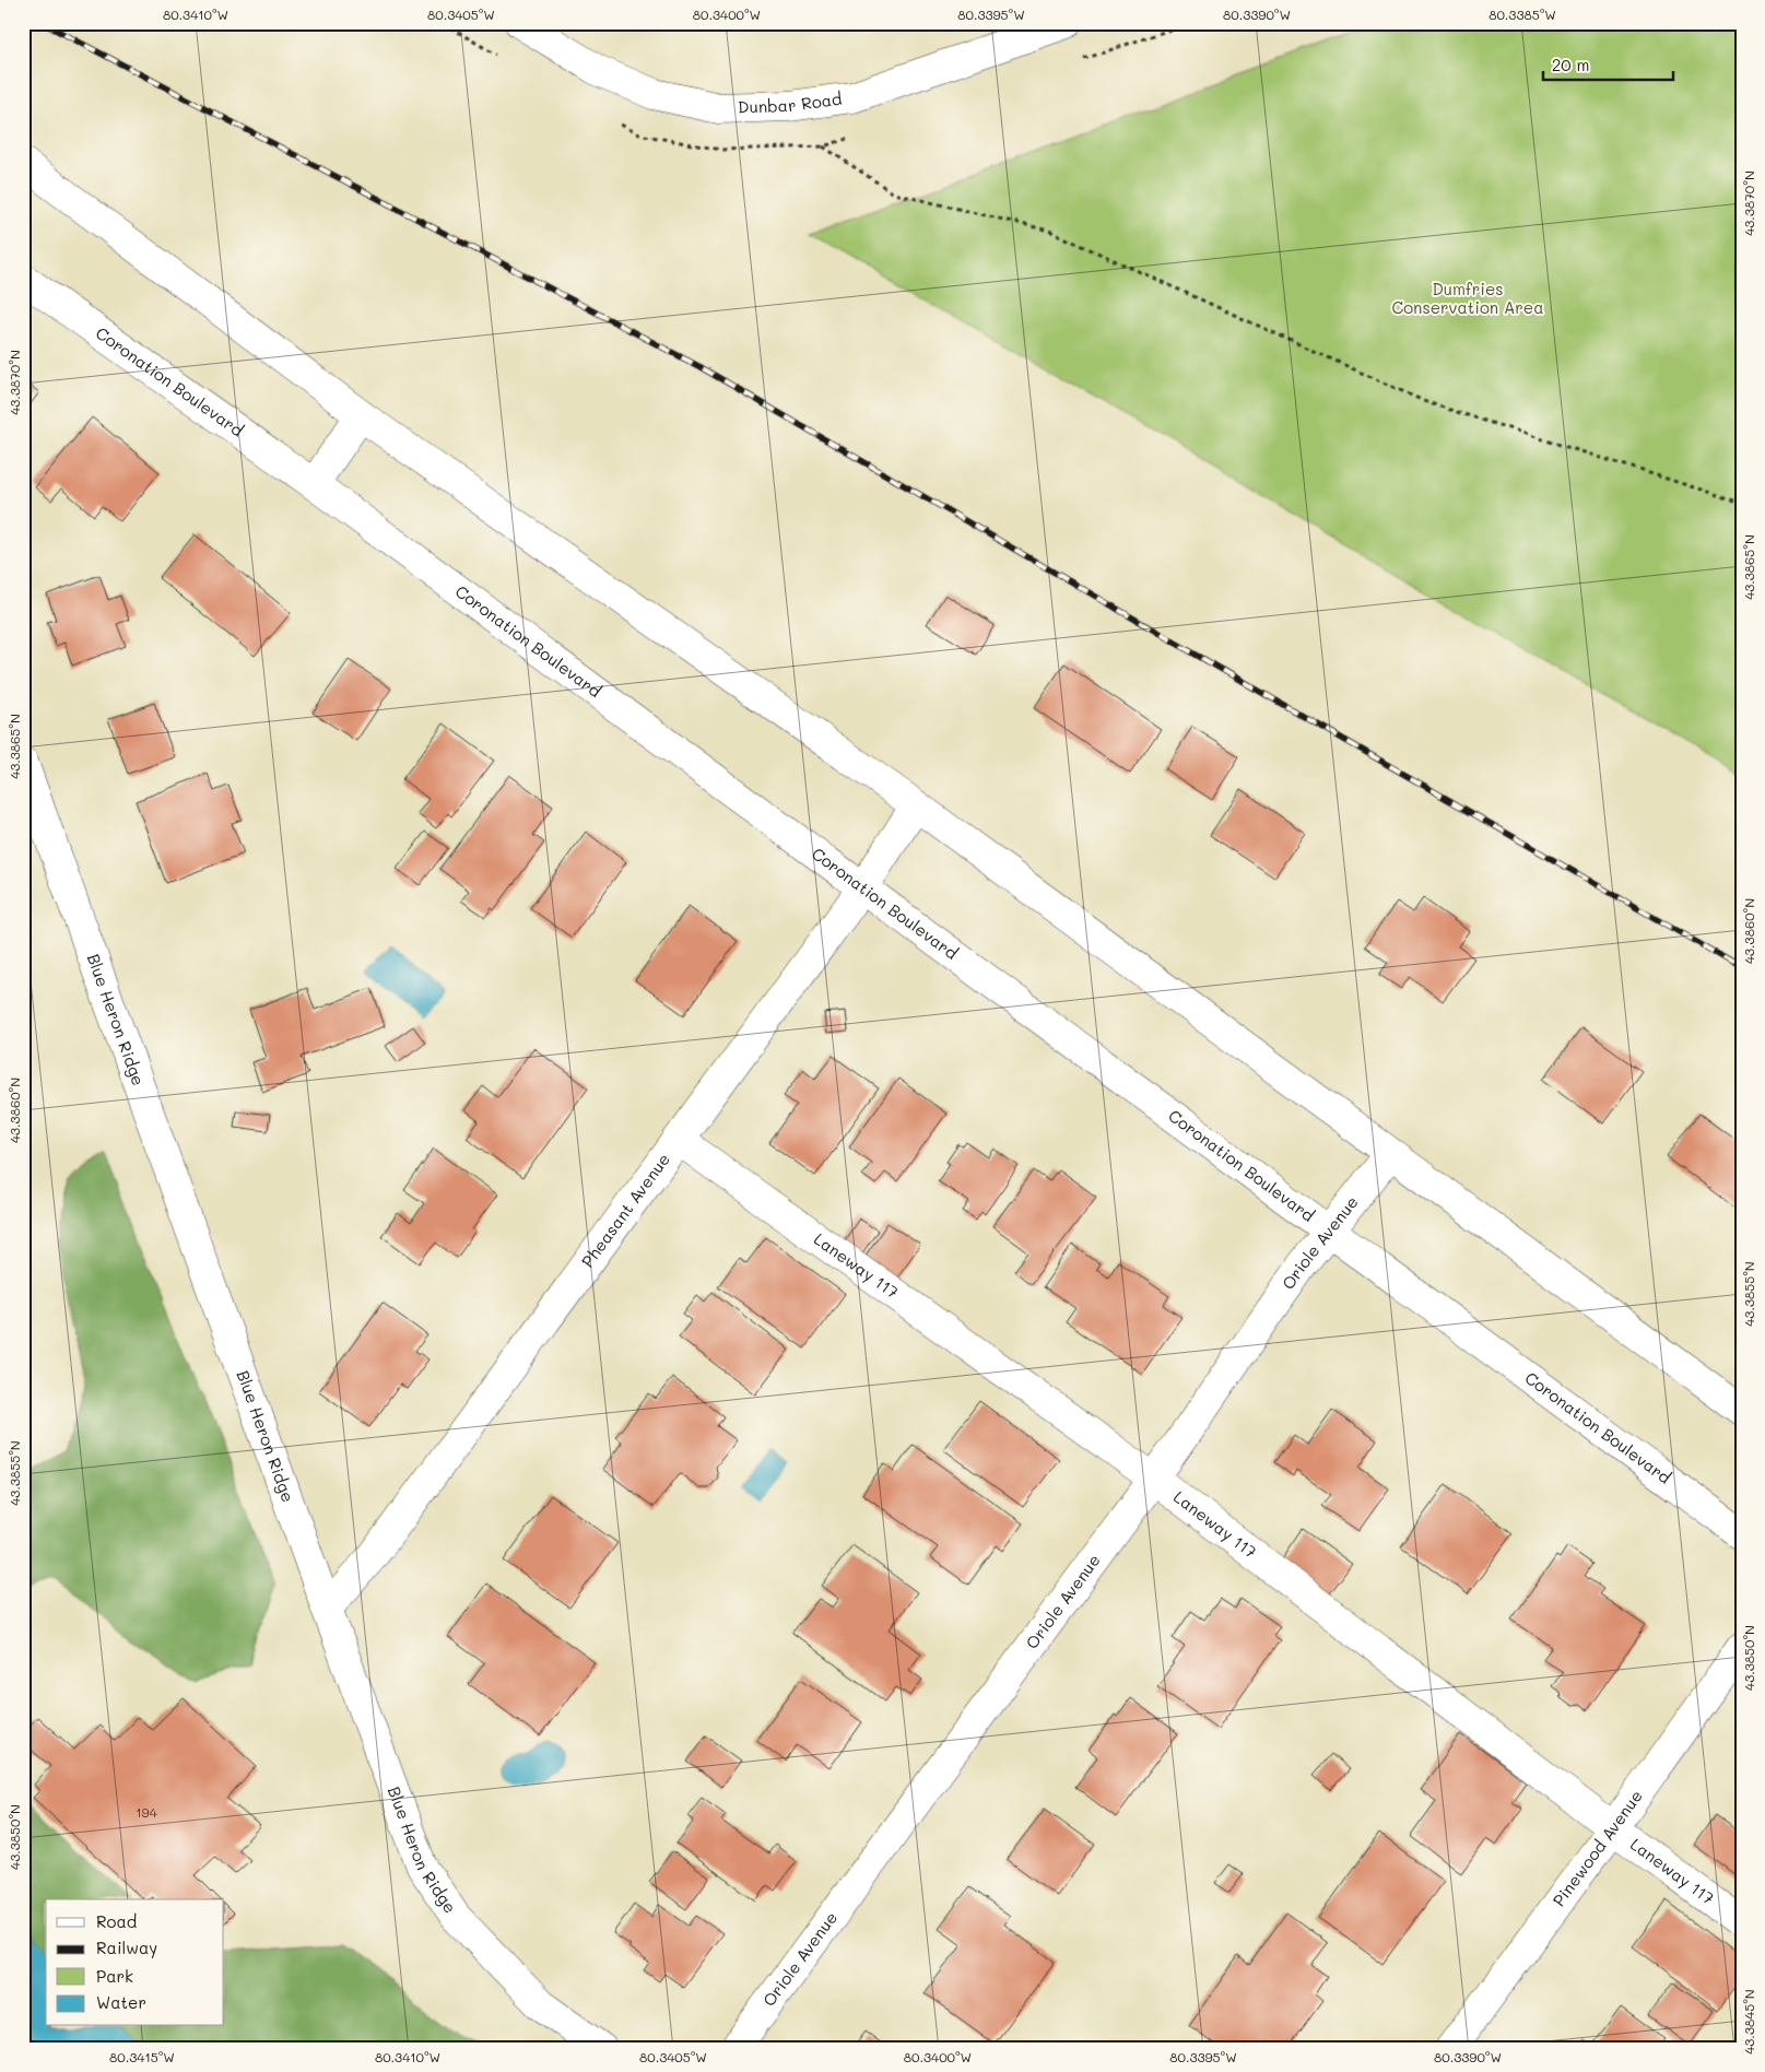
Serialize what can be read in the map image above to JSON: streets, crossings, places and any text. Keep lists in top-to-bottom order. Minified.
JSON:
{"streets":{"street":["Dunbar Road","Coronation Boulevard","Blue Heron Ridge","Pheasant Avenue","Oriole Avenue","Laneway 117","Pinewood Avenue"]},"crossings":[["Coronation Boulevard","Pheasant Avenue"],["Coronation Boulevard","Oriole Avenue"],["Blue Heron Ridge","Pheasant Avenue"],["Pheasant Avenue","Laneway 117"],["Oriole Avenue","Laneway 117"],["Laneway 117","Pinewood Avenue"]],"parks":["Dumfries Conservation Area"],"house_numbers":["194"],"legend":["Road","Railway","Park","Water"],"scale_bar":"20 m","coordinates":["80.3410°W","80.3405°W","80.3400°W","80.3395°W","80.3390°W","80.3385°W","43.3870°N","43.3865°N","43.3860°N","43.3855°N","43.3850°N","43.3845°N","80.3415°W"]}
